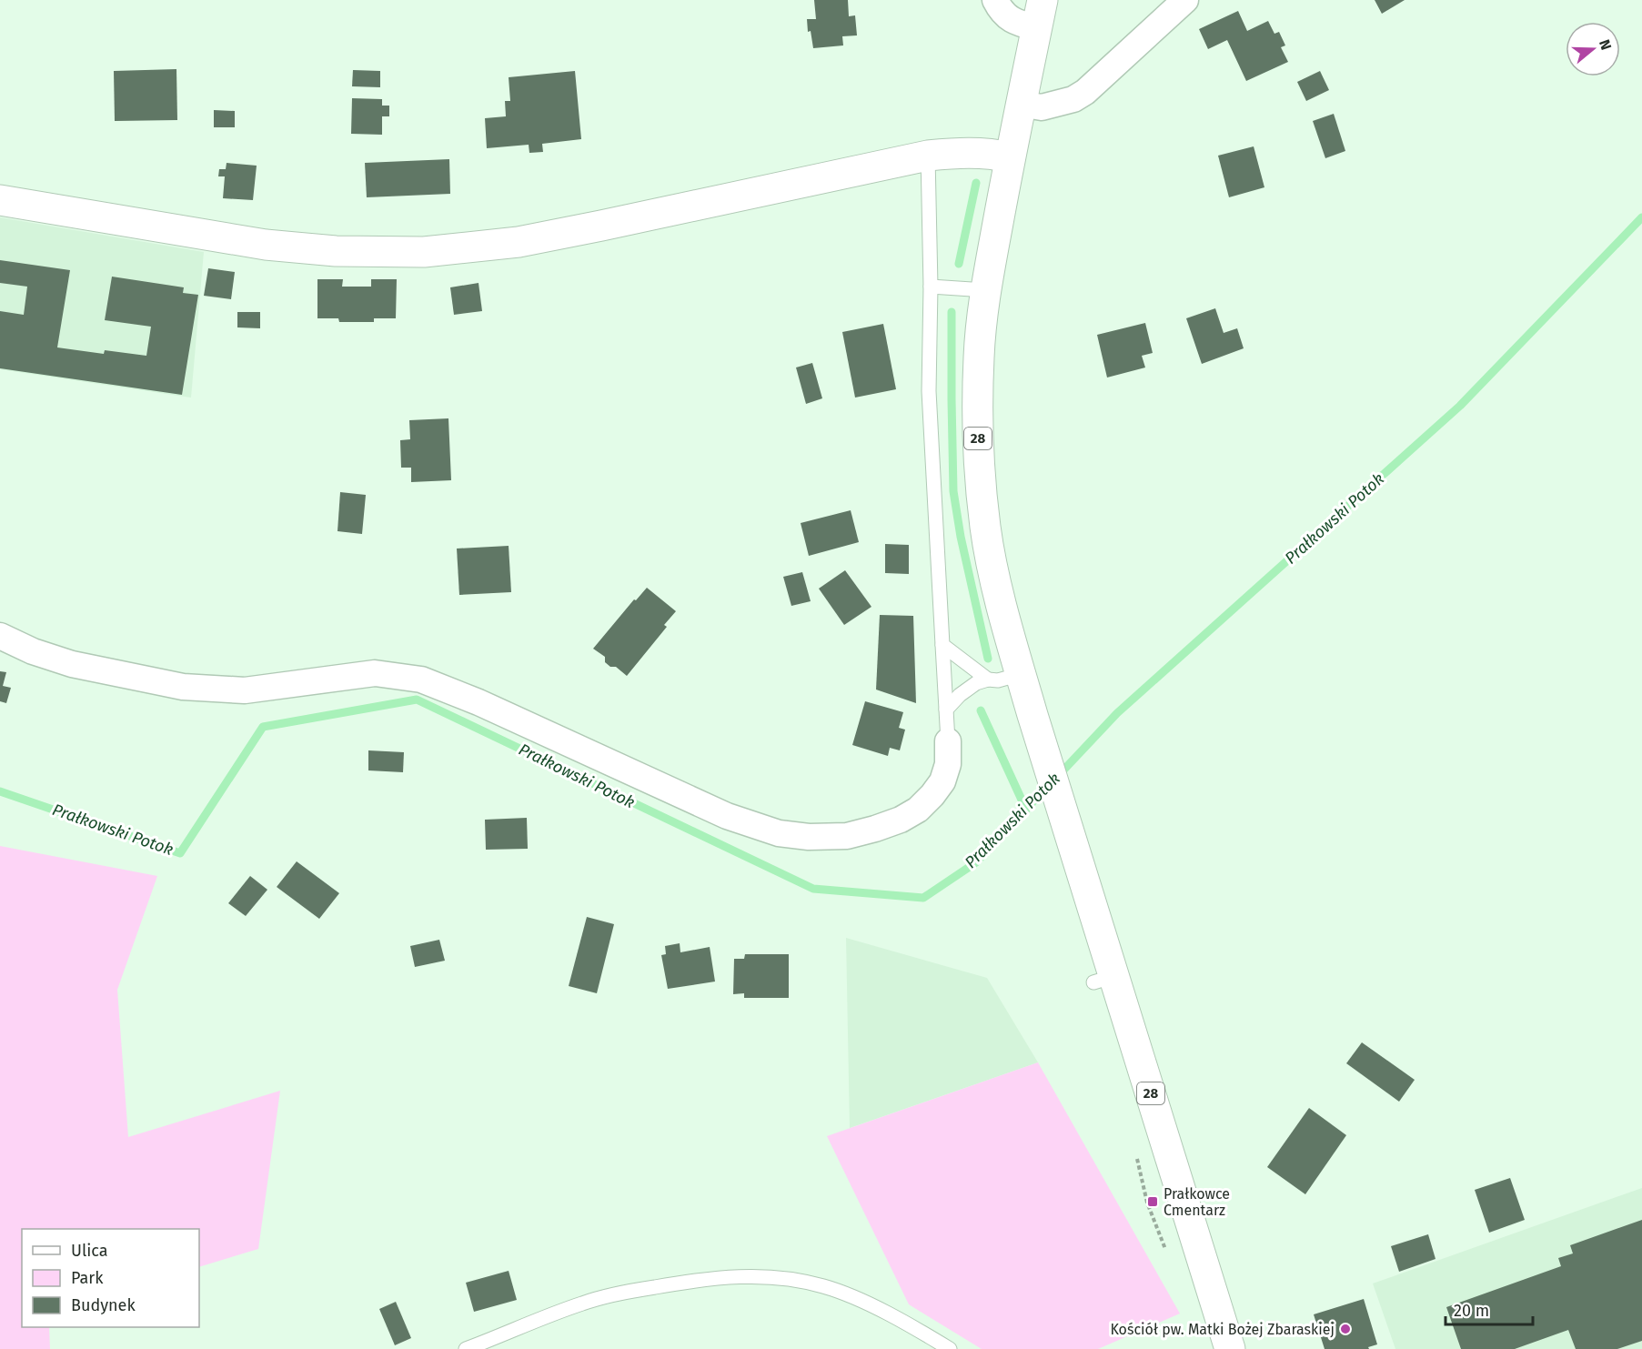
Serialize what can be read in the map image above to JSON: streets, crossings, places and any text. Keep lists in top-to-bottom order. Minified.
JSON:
{"streets":{"main road":["28"]},"water":["Prałkowski Potok"],"places":{"transit":["Prałkowce Cmentarz"],"other":["Kościół pw. Matki Bożej Zbaraskiej"]},"legend":["Ulica","Park","Budynek"],"scale_bar":"20 m","north":"right"}
